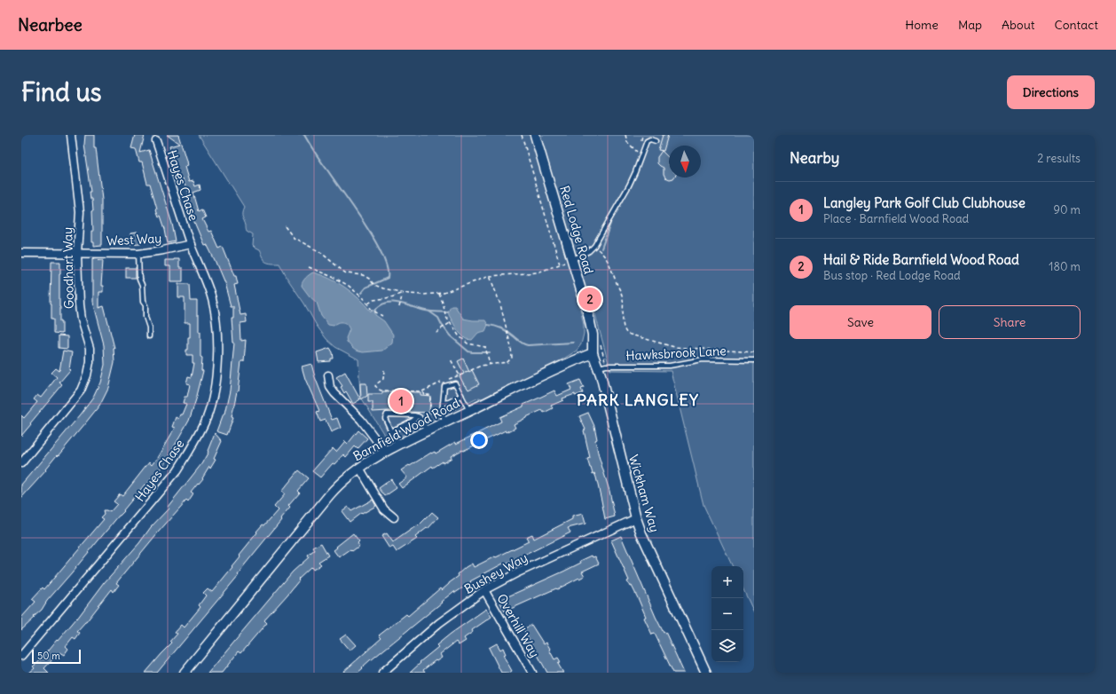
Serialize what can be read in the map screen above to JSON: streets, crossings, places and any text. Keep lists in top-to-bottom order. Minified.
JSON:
{"streets":{"street":["Hayes Chase","Red Lodge Road","West Way","Goodhart Way","Barnfield Wood Road","Wickham Way","Bushey Way","Overhill Way"],"lane":["Hawksbrook Lane"]},"crossings":[["Hayes Chase","West Way"],["Red Lodge Road","Barnfield Wood Road"],["Red Lodge Road","Wickham Way"],["West Way","Goodhart Way"],["Hawksbrook Lane","Wickham Way"],["Barnfield Wood Road","Wickham Way"],["Wickham Way","Bushey Way"],["Bushey Way","Overhill Way"]],"districts":["PARK LANGLEY"],"scale_bar":"50 m","north":"bottom","page":{"header":"Nearbee","nav":["Home","Map","About","Contact"],"buttons":["Directions",["Save","Share"]],"title":"Find us","heading":["Nearby","2 results"],"list":[{"mark":"1","name":"Langley Park Golf Club Clubhouse","note":"Place · Barnfield Wood Road","value":"90 m"},{"mark":"2","name":"Hail & Ride Barnfield Wood Road","note":"Bus stop · Red Lodge Road","value":"180 m"}],"pins":["2","1"],"map_buttons":["+","−"],"scale":"50 m"}}
